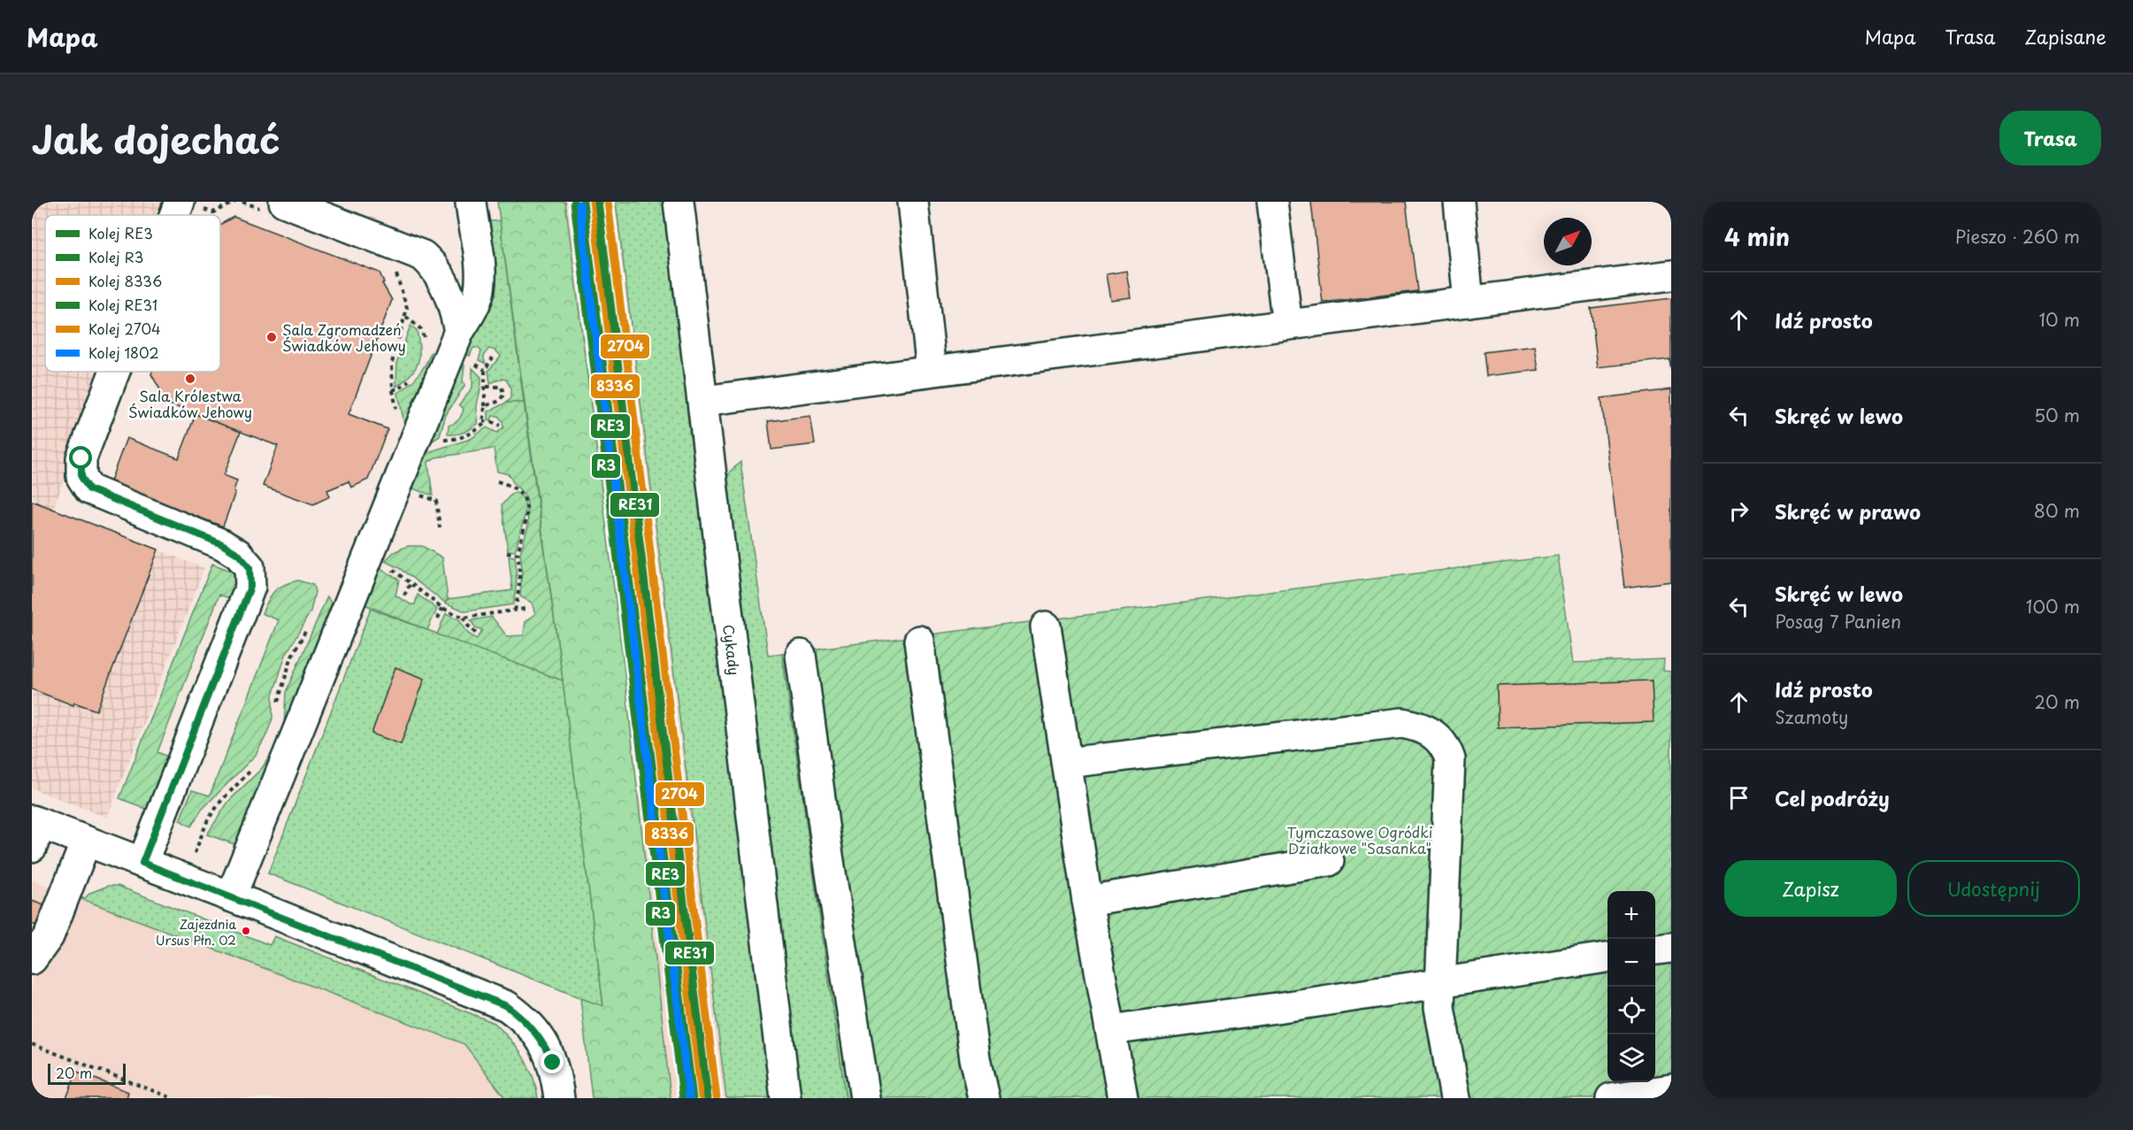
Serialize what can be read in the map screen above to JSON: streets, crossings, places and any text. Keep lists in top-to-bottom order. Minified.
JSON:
{"streets":{"street":["Cykady"]},"parks":["Tymczasowe Ogródki Działkowe \"Sasanka\""],"places":["Sala Zgromadzeń Świadków Jehowy","Sala Królestwa Świadków Jehowy","Zajezdnia Ursus Płn. 02"],"lines":["rail line RE3","rail line 8336","rail line RE31","rail line 2704","rail line R3","rail line 1802"],"legend":["Kolej RE3","Kolej R3","Kolej 8336","Kolej RE31","Kolej 2704","Kolej 1802"],"scale_bar":"20 m","north":"top right","page":{"header":"Mapa","nav":["Mapa","Trasa","Zapisane"],"title":"Jak dojechać","buttons":["Trasa",["Zapisz","Udostępnij"]],"heading":["4 min","Pieszo · 260 m"],"list":[["Idź prosto","10 m"],["Skręć w lewo","50 m"],["Skręć w prawo","80 m"],["Skręć w lewo","Posag 7 Panien","100 m"],["Idź prosto","Szamoty","20 m"],"Cel podróży"],"map_buttons":["+","−"],"scale":"20 m"}}
